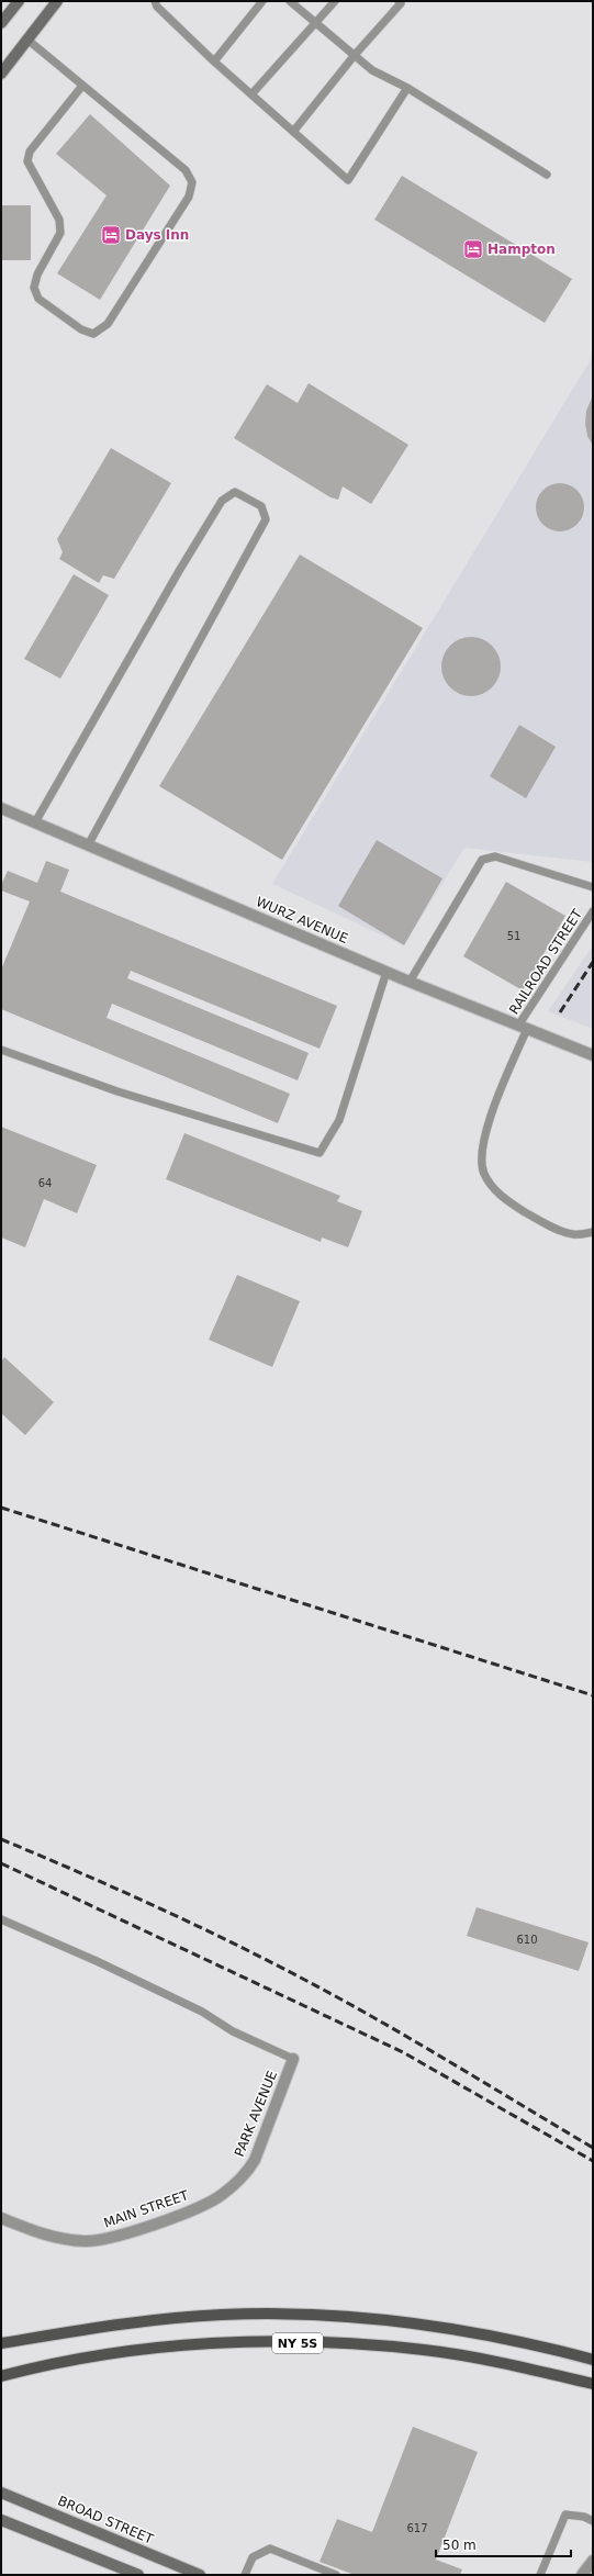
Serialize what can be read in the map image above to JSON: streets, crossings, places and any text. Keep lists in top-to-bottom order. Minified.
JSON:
{"streets":{"main road":["NY 5S","BROAD STREET"],"street":["WURZ AVENUE","PARK AVENUE","MAIN STREET"],"lane":["RAILROAD STREET"]},"crossings":[["WURZ AVENUE","RAILROAD STREET"],["PARK AVENUE","MAIN STREET"]],"places":{"hotel":["Days Inn","Hampton"]},"house_numbers":["51","64","610","617"],"scale_bar":"50 m"}
